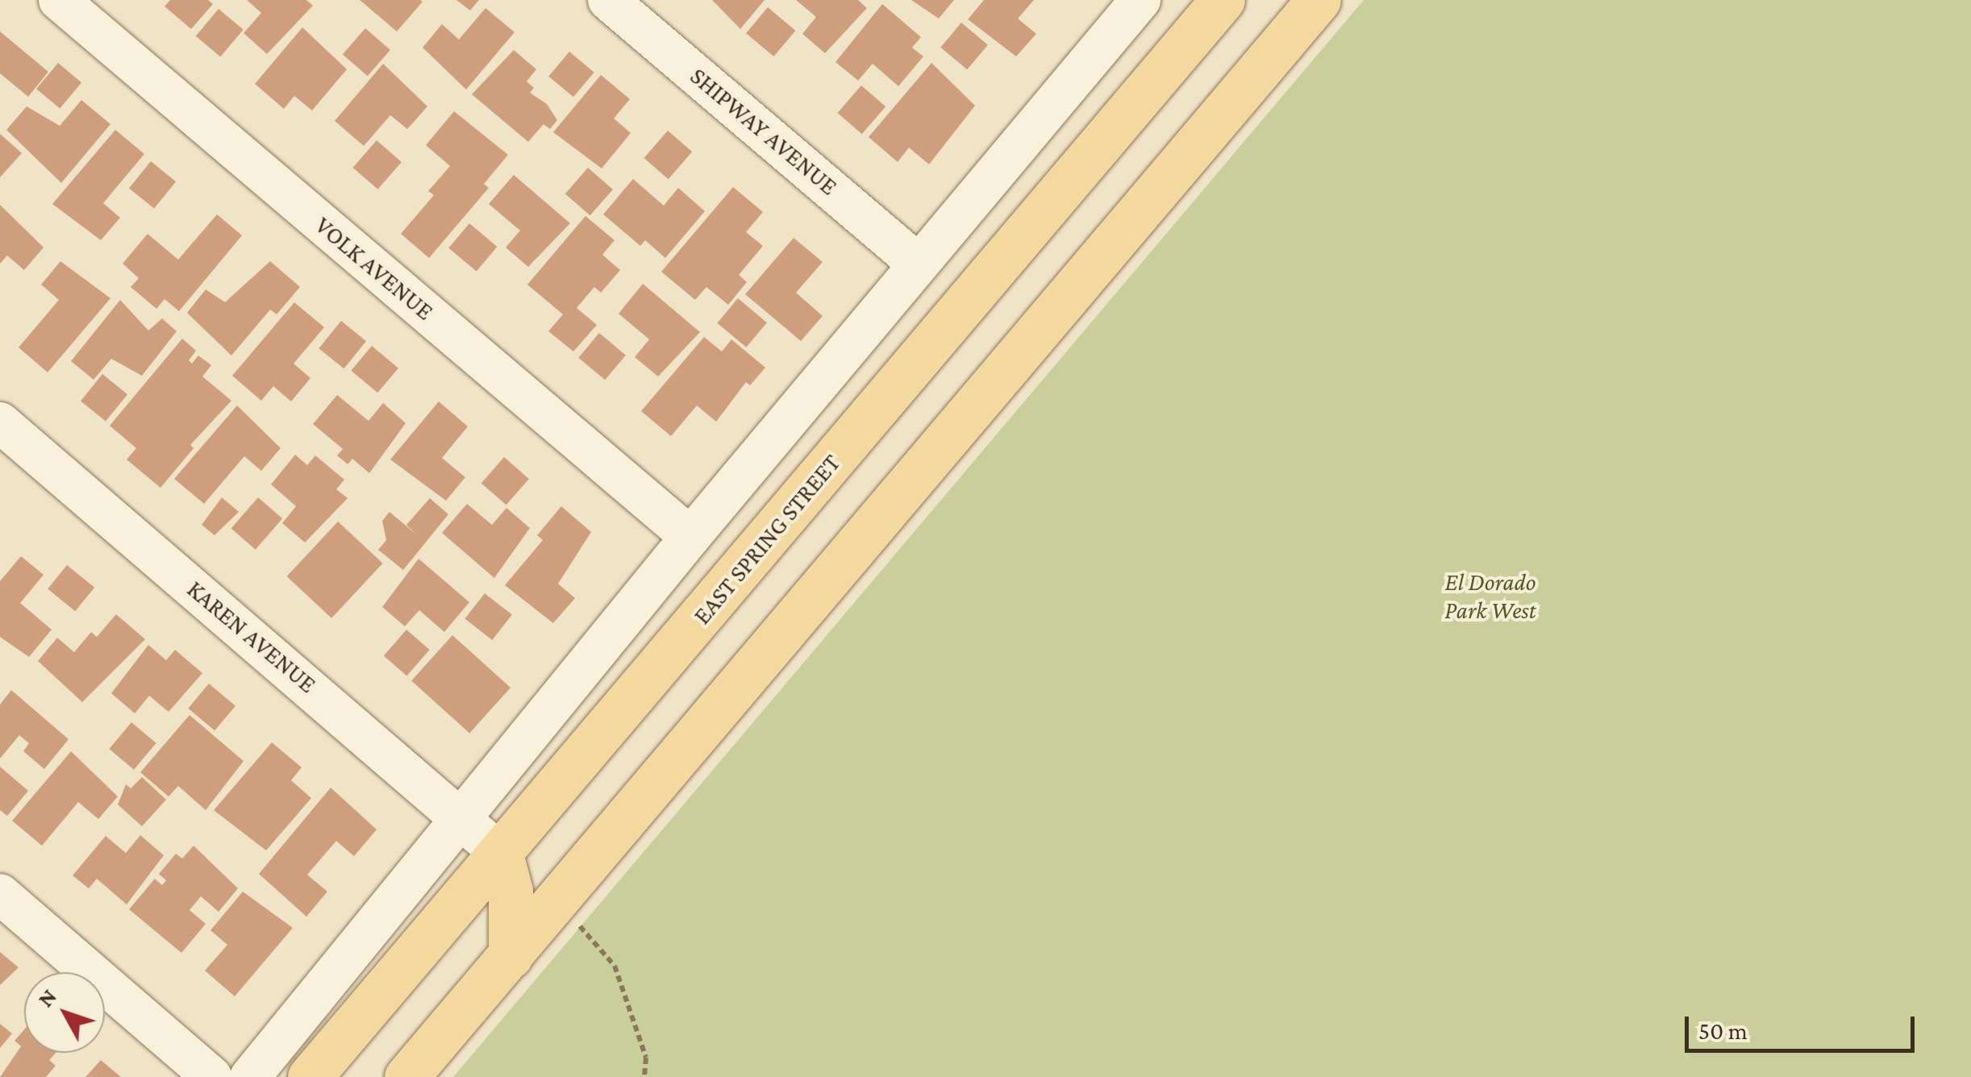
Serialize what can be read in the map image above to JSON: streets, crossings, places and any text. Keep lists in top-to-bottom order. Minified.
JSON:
{"streets":{"main road":["EAST SPRING STREET"],"street":["SHIPWAY AVENUE","VOLK AVENUE","KAREN AVENUE"]},"crossings":[["EAST SPRING STREET","KAREN AVENUE"]],"parks":["El Dorado Park West"],"scale_bar":"50 m","north":"top left"}
